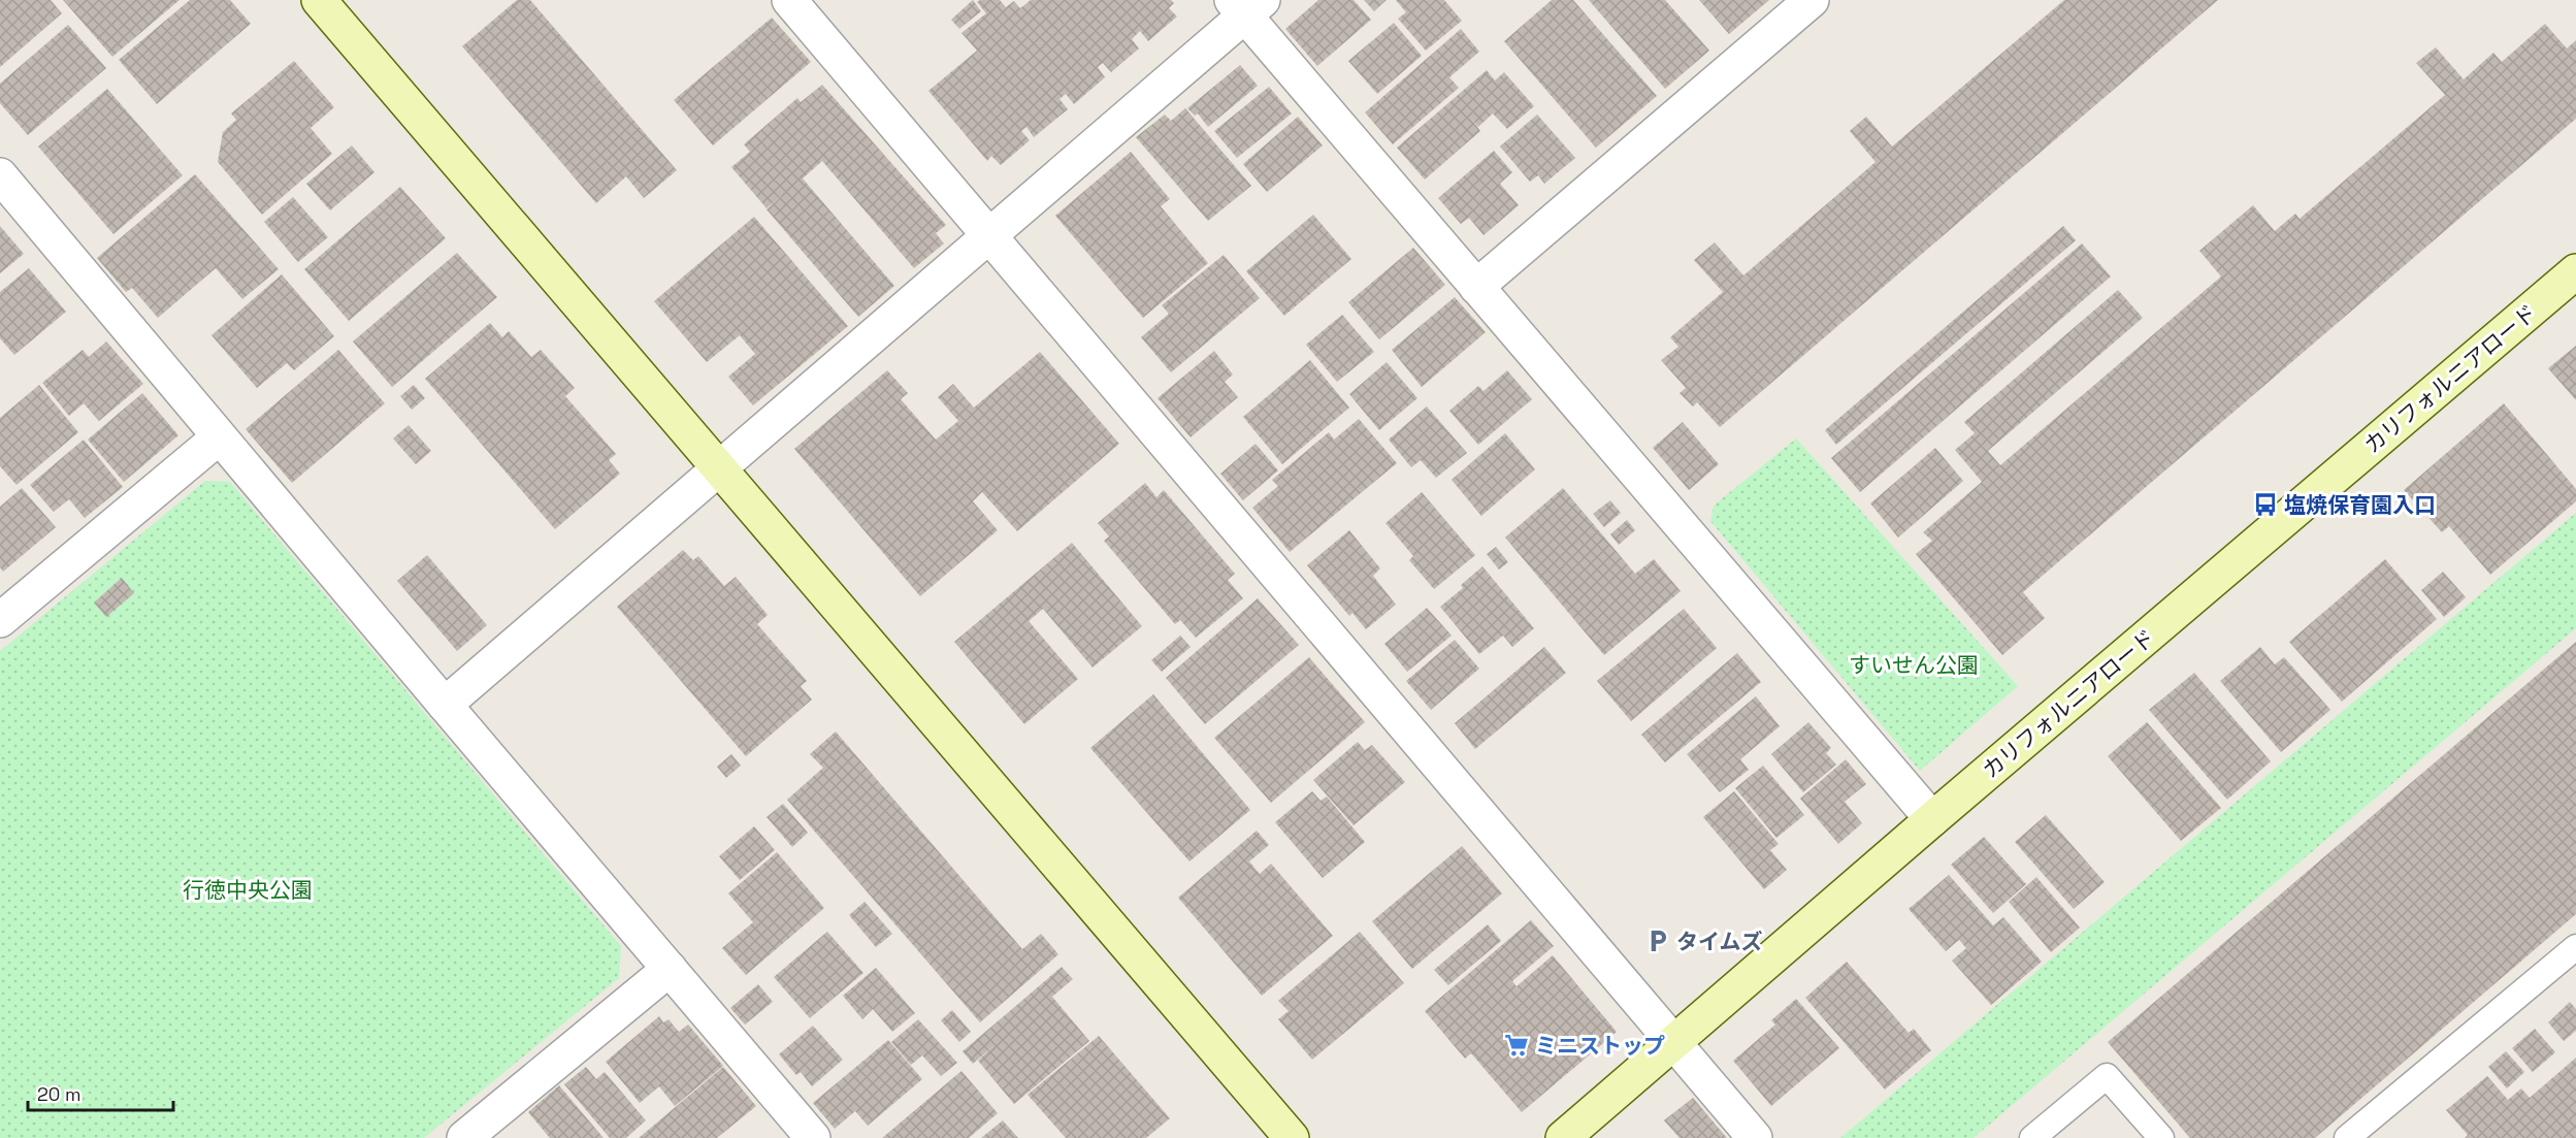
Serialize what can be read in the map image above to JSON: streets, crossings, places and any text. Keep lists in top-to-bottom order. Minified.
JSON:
{"streets":{"street":["カリフォルニアロード"]},"parks":["すいせん公園","行徳中央公園"],"places":{"bus stop":["塩焼保育園入口"],"parking":["タイムズ"],"supermarket":["ミニストップ"]},"scale_bar":"20 m"}
